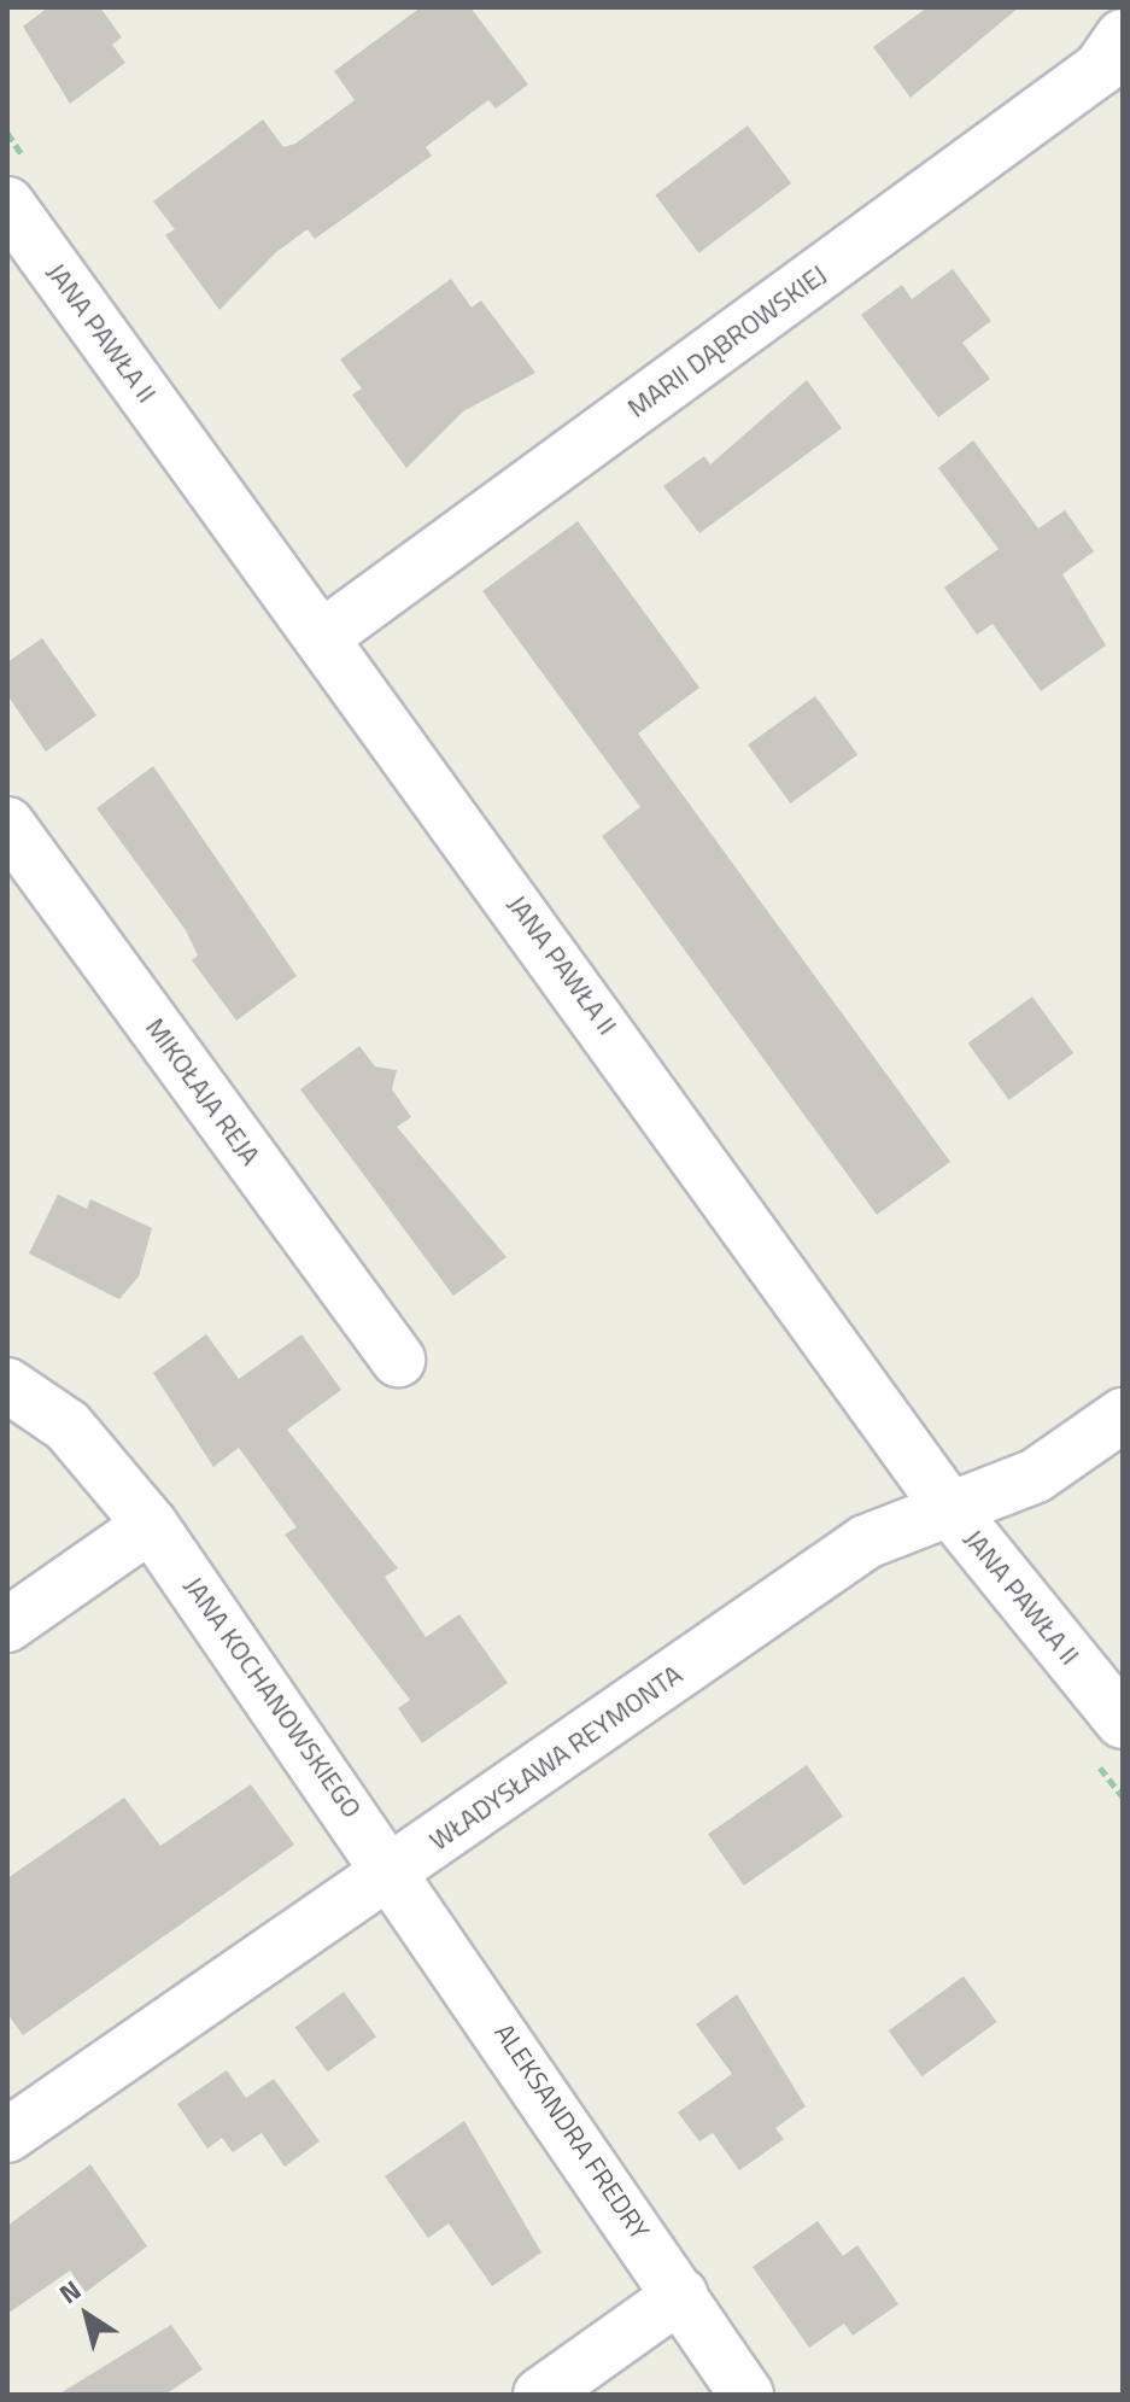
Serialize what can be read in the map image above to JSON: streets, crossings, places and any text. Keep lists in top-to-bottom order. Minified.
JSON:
{"streets":{"street":["JANA PAWŁA II","MARII DĄBROWSKIEJ","MIKOŁAJA REJA","JANA KOCHANOWSKIEGO","WŁADYSŁAWA REYMONTA","ALEKSANDRA FREDRY"]},"crossings":[["JANA PAWŁA II","MARII DĄBROWSKIEJ"],["JANA PAWŁA II","WŁADYSŁAWA REYMONTA"],["JANA KOCHANOWSKIEGO","WŁADYSŁAWA REYMONTA"],["JANA KOCHANOWSKIEGO","ALEKSANDRA FREDRY"],["WŁADYSŁAWA REYMONTA","ALEKSANDRA FREDRY"]],"north":"top left"}
